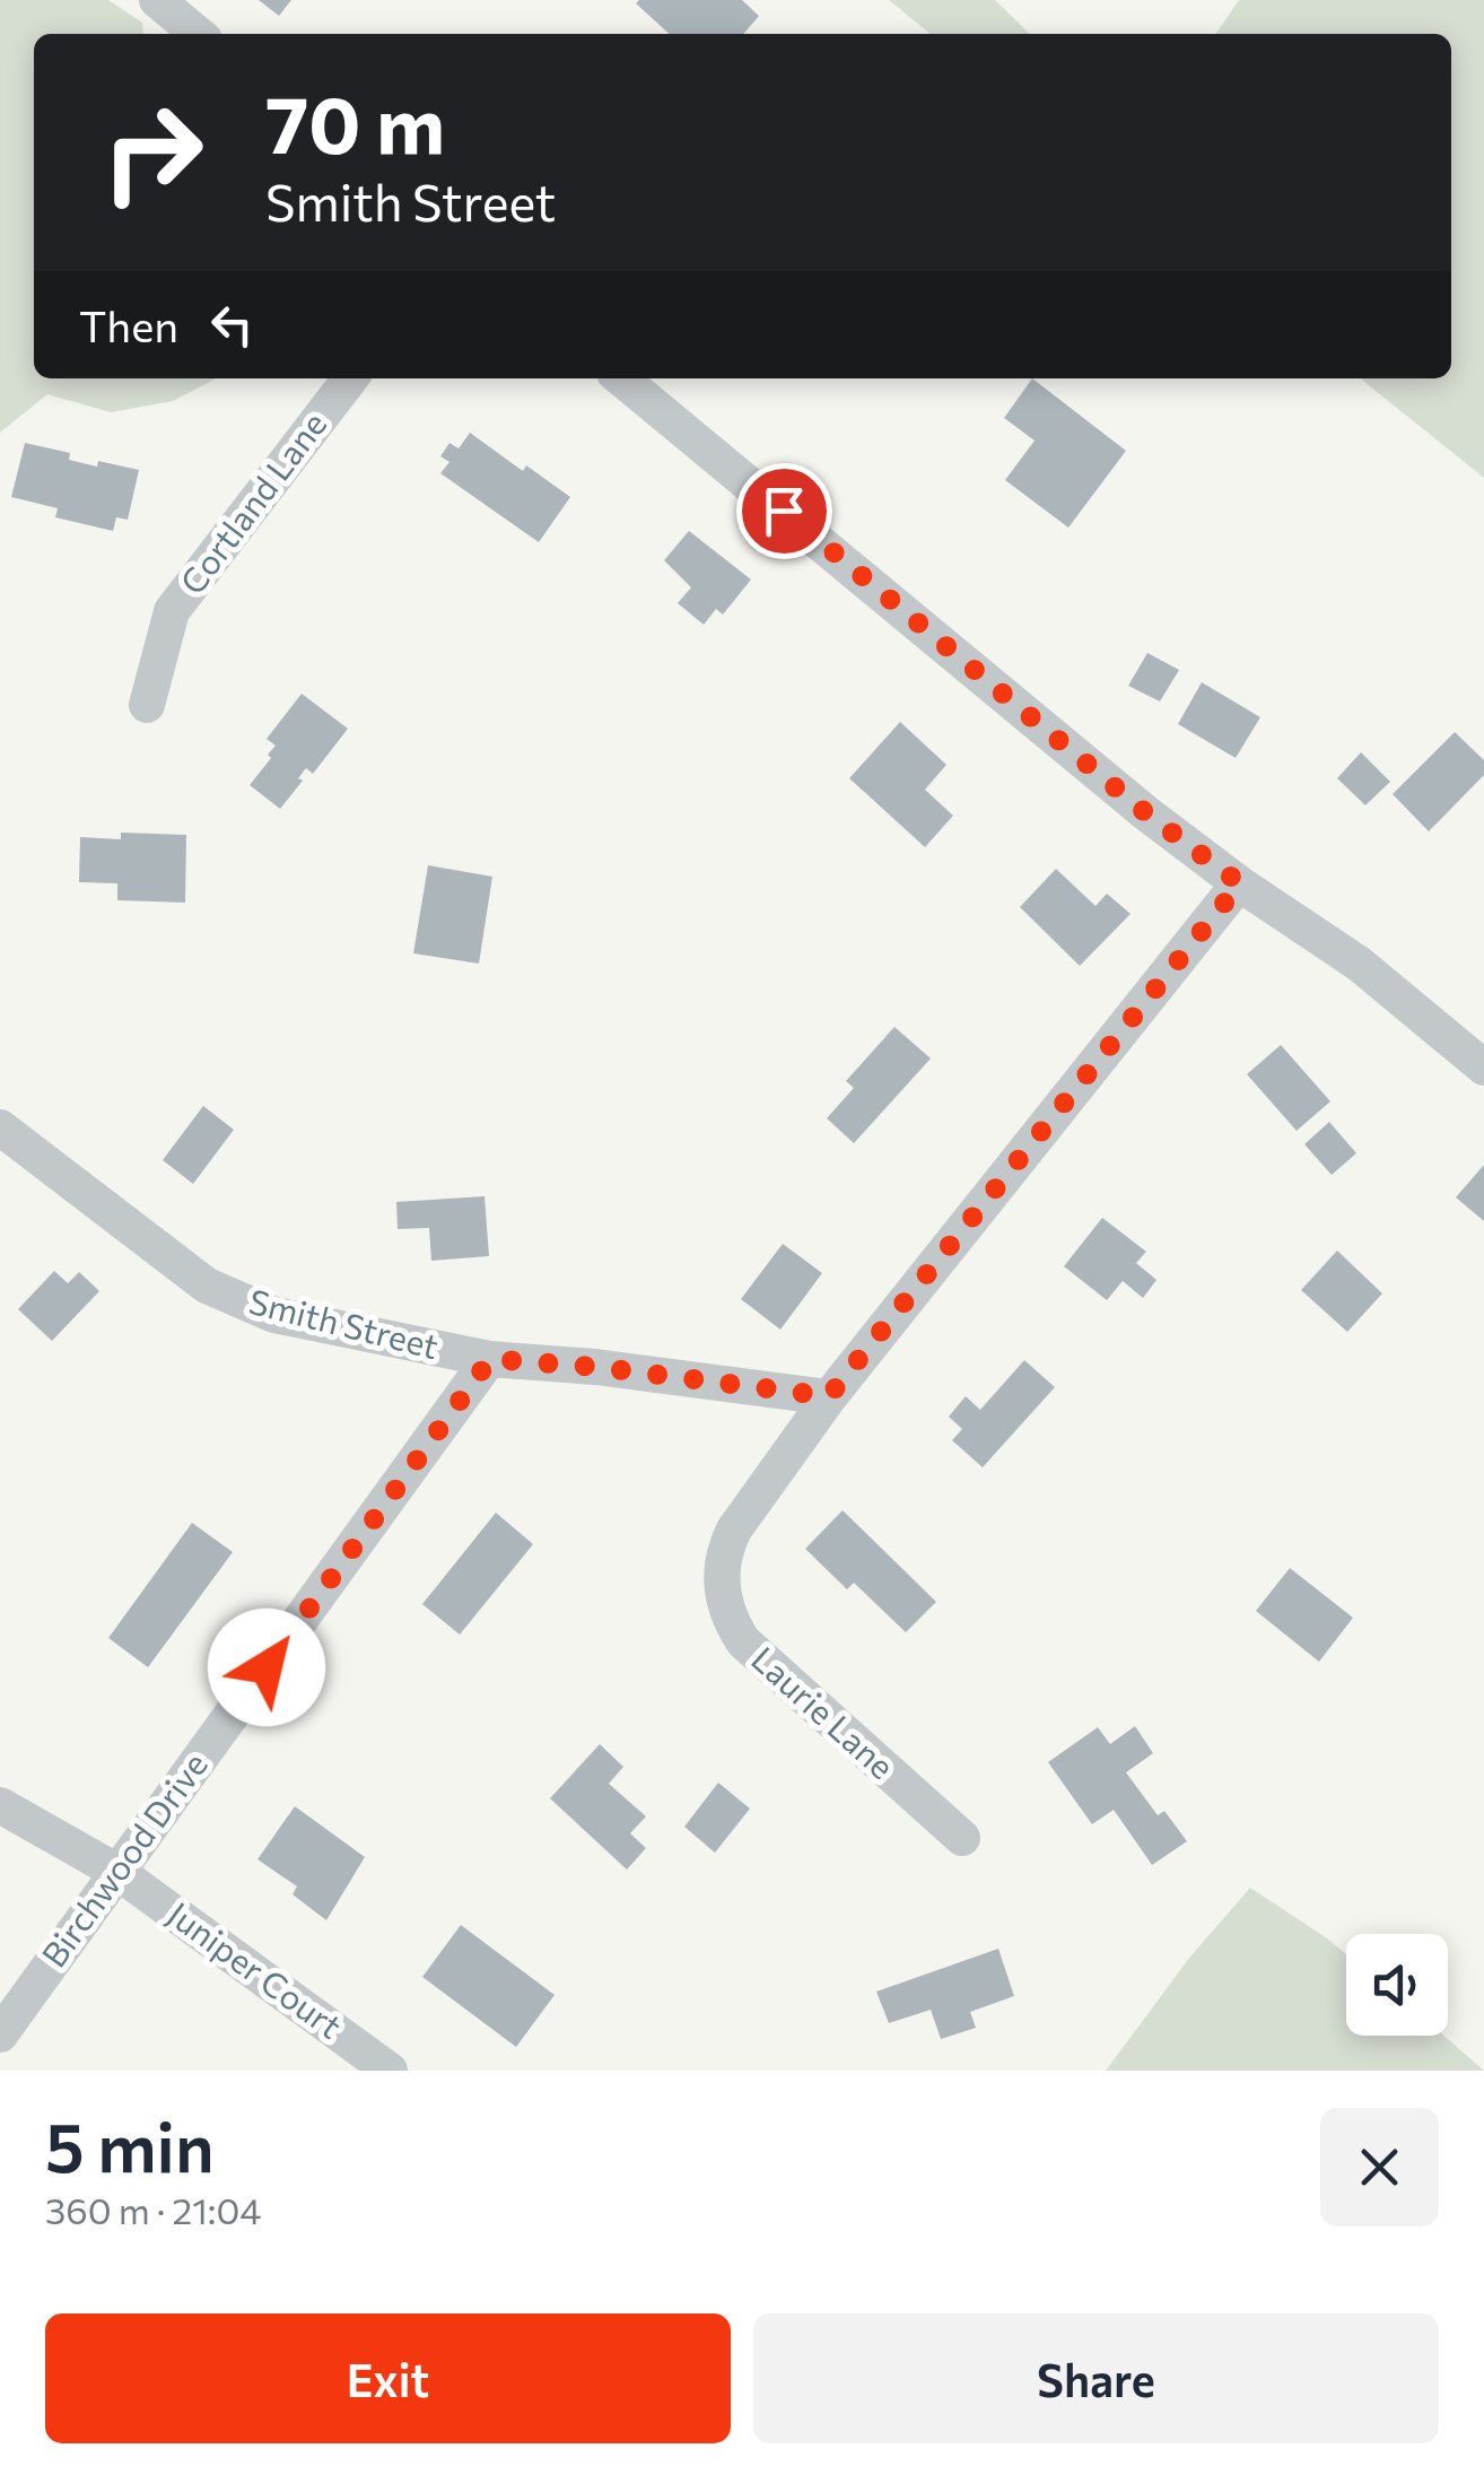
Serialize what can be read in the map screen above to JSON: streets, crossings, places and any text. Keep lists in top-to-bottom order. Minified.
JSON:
{"streets":{"street":["Cortland Lane","Smith Street","Laurie Lane","Birchwood Drive","Juniper Court"]},"crossings":[["Smith Street","Laurie Lane"],["Smith Street","Birchwood Drive"],["Birchwood Drive","Juniper Court"]],"page":{"turn":["70 m","Smith Street"],"then":"Then","heading":["5 min","360 m · 21:04"],"buttons":["Exit","Share"]}}
